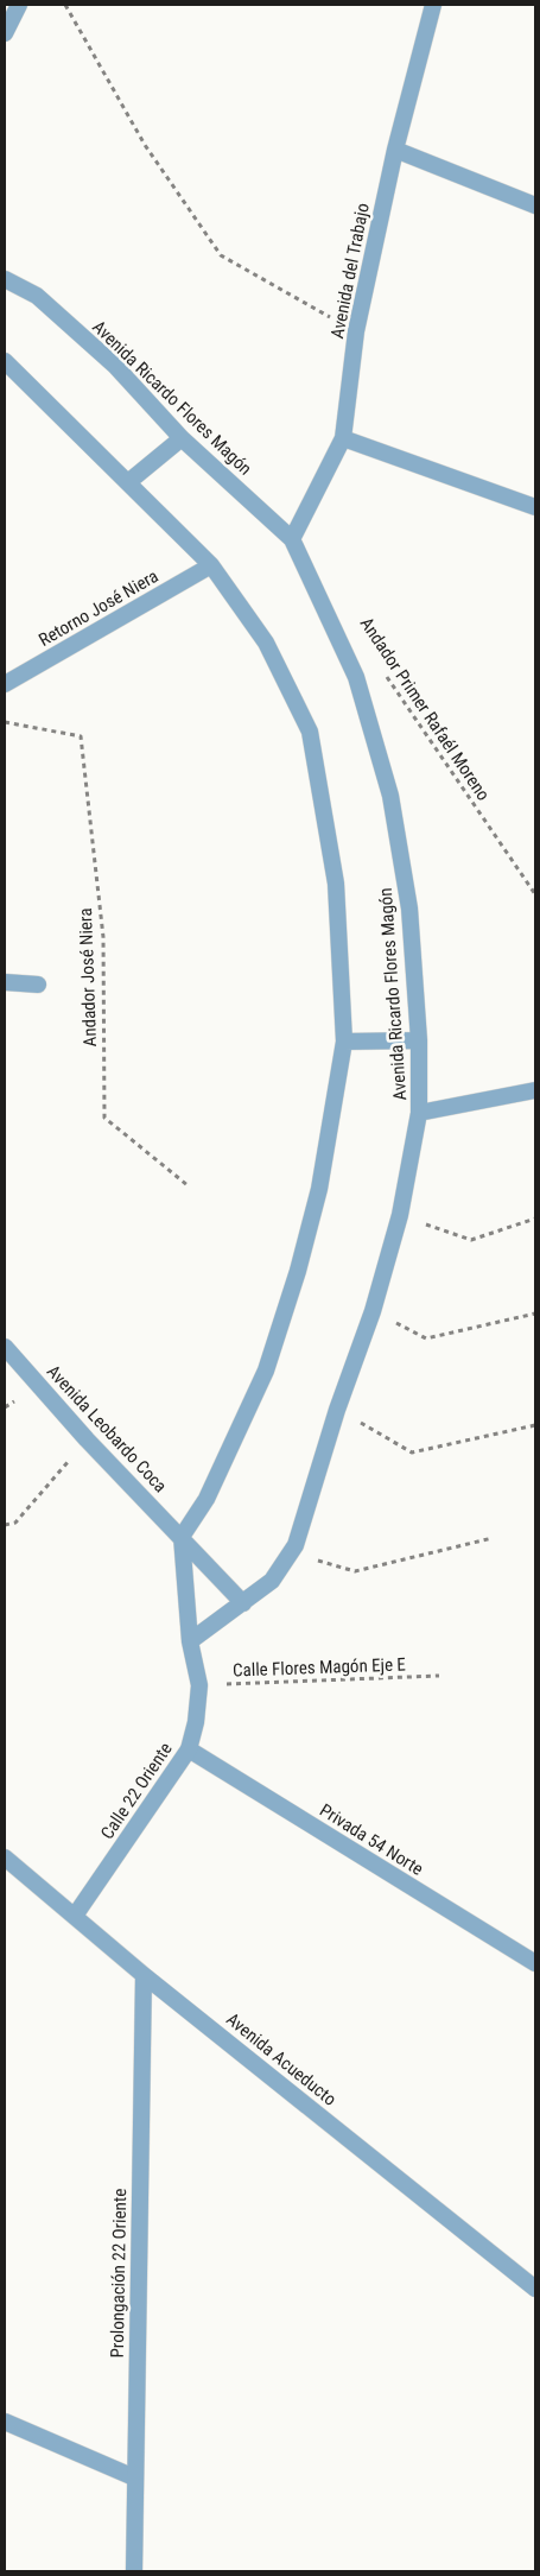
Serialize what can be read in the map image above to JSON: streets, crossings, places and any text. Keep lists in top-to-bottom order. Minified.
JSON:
{"streets":{"street":["Avenida del Trabajo","Avenida Ricardo Flores Magón","Retorno José Niera","Avenida Leobardo Coca","Calle 22 Oriente","Privada 54 Norte","Avenida Acueducto","Prolongación 22 Oriente"],"path":["Andador Primer Rafaél Moreno","Andador José Niera","Calle Flores Magón Eje E"]},"crossings":[["Avenida del Trabajo","Avenida Ricardo Flores Magón"],["Avenida Ricardo Flores Magón","Avenida Leobardo Coca"],["Avenida Leobardo Coca","Calle 22 Oriente"],["Calle Flores Magón Eje E","Calle 22 Oriente"],["Calle 22 Oriente","Privada 54 Norte"],["Calle 22 Oriente","Avenida Acueducto"],["Avenida Acueducto","Prolongación 22 Oriente"]]}
